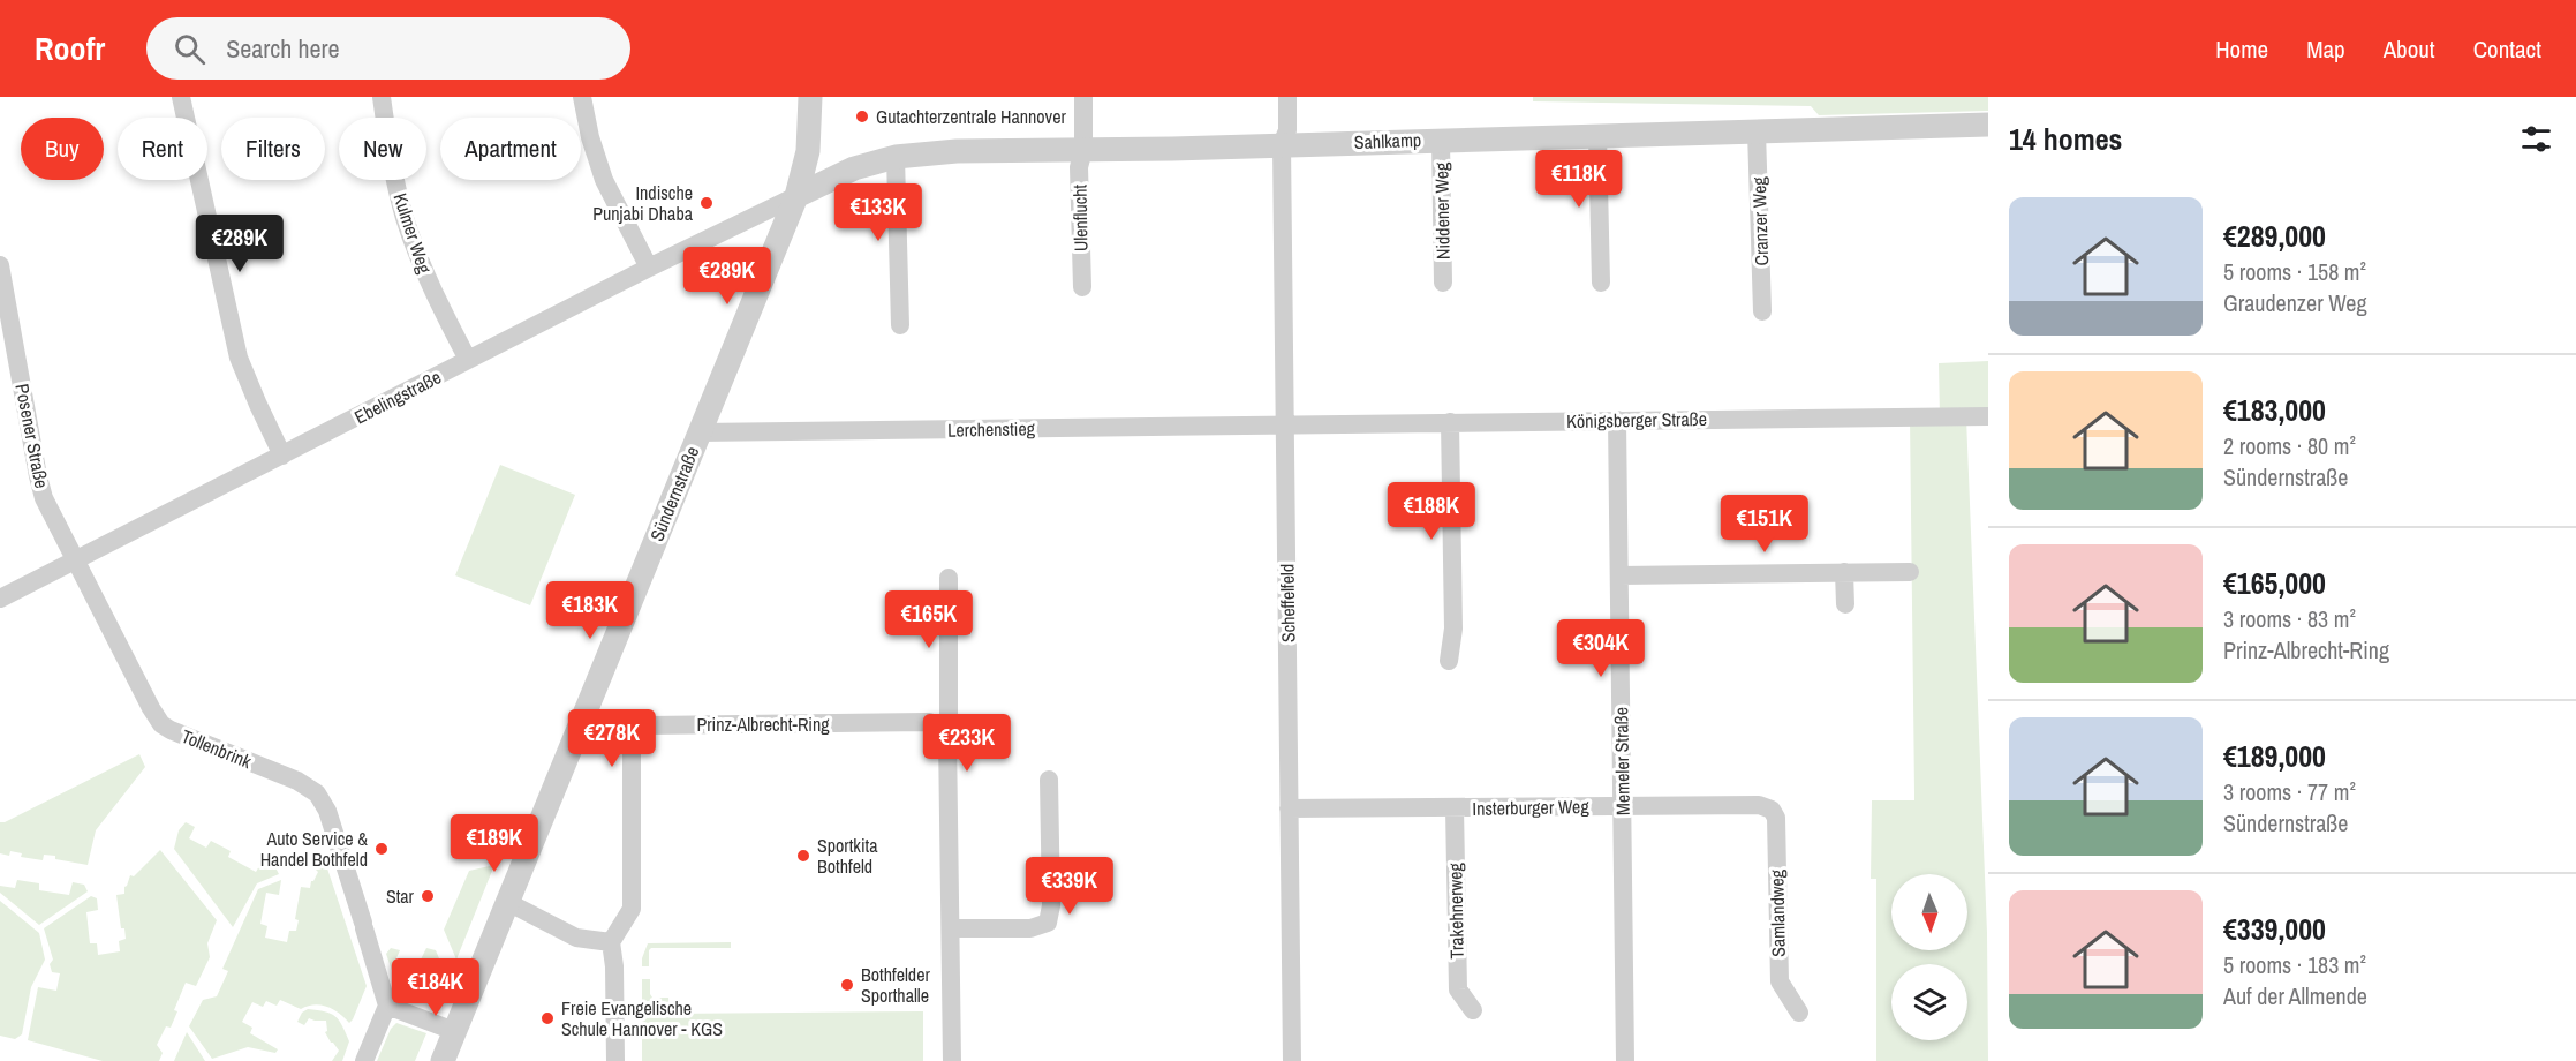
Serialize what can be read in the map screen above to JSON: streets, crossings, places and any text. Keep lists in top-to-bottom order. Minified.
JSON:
{"streets":{"street":["Sahlkamp","Niddener Weg","Ulenflucht","Cranzer Weg","Kulmer Weg","Ebelingstraße","Königsberger Straße","Lerchenstieg","Posener Straße","Sündernstraße","Scheffelfeld","Prinz-Albrecht-Ring","Tollenbrink","Memeler Straße","Insterburger Weg","Trakehnerweg","Samlandweg"]},"crossings":[["Sahlkamp","Niddener Weg"],["Sahlkamp","Ulenflucht"],["Sahlkamp","Cranzer Weg"],["Sahlkamp","Ebelingstraße"],["Sahlkamp","Sündernstraße"],["Sahlkamp","Scheffelfeld"],["Kulmer Weg","Ebelingstraße"],["Ebelingstraße","Posener Straße"],["Ebelingstraße","Sündernstraße"],["Ebelingstraße","Tollenbrink"],["Königsberger Straße","Lerchenstieg"],["Königsberger Straße","Scheffelfeld"],["Königsberger Straße","Memeler Straße"],["Lerchenstieg","Sündernstraße"],["Lerchenstieg","Scheffelfeld"],["Posener Straße","Tollenbrink"],["Scheffelfeld","Insterburger Weg"],["Memeler Straße","Insterburger Weg"],["Insterburger Weg","Trakehnerweg"],["Insterburger Weg","Samlandweg"]],"places":["Gutachterzentrale Hannover","Indische Punjabi Dhaba","Auto Service & Handel Bothfeld","Sportkita Bothfeld","Star","Bothfelder Sporthalle","Freie Evangelische Schule Hannover - KGS"],"north":"bottom","page":{"header":"Roofr","search":"Search here","nav":["Home","Map","About","Contact"],"heading":"14 homes","chip":["Buy","Rent","Filters","New","Apartment"],"price":["€118K","€133K","€289K","€289K","€188K","€151K","€183K","€165K","€304K","€278K","€233K","€189K","€339K","€184K"],"list":[{"name":"€289,000","note":"5 rooms · 158 m² · Graudenzer Weg"},{"name":"€183,000","note":"2 rooms · 80 m² · Sündernstraße"},{"name":"€165,000","note":"3 rooms · 83 m² · Prinz-Albrecht-Ring"},{"name":"€189,000","note":"3 rooms · 77 m² · Sündernstraße"},{"name":"€339,000","note":"5 rooms · 183 m² · Auf der Allmende"}]}}
